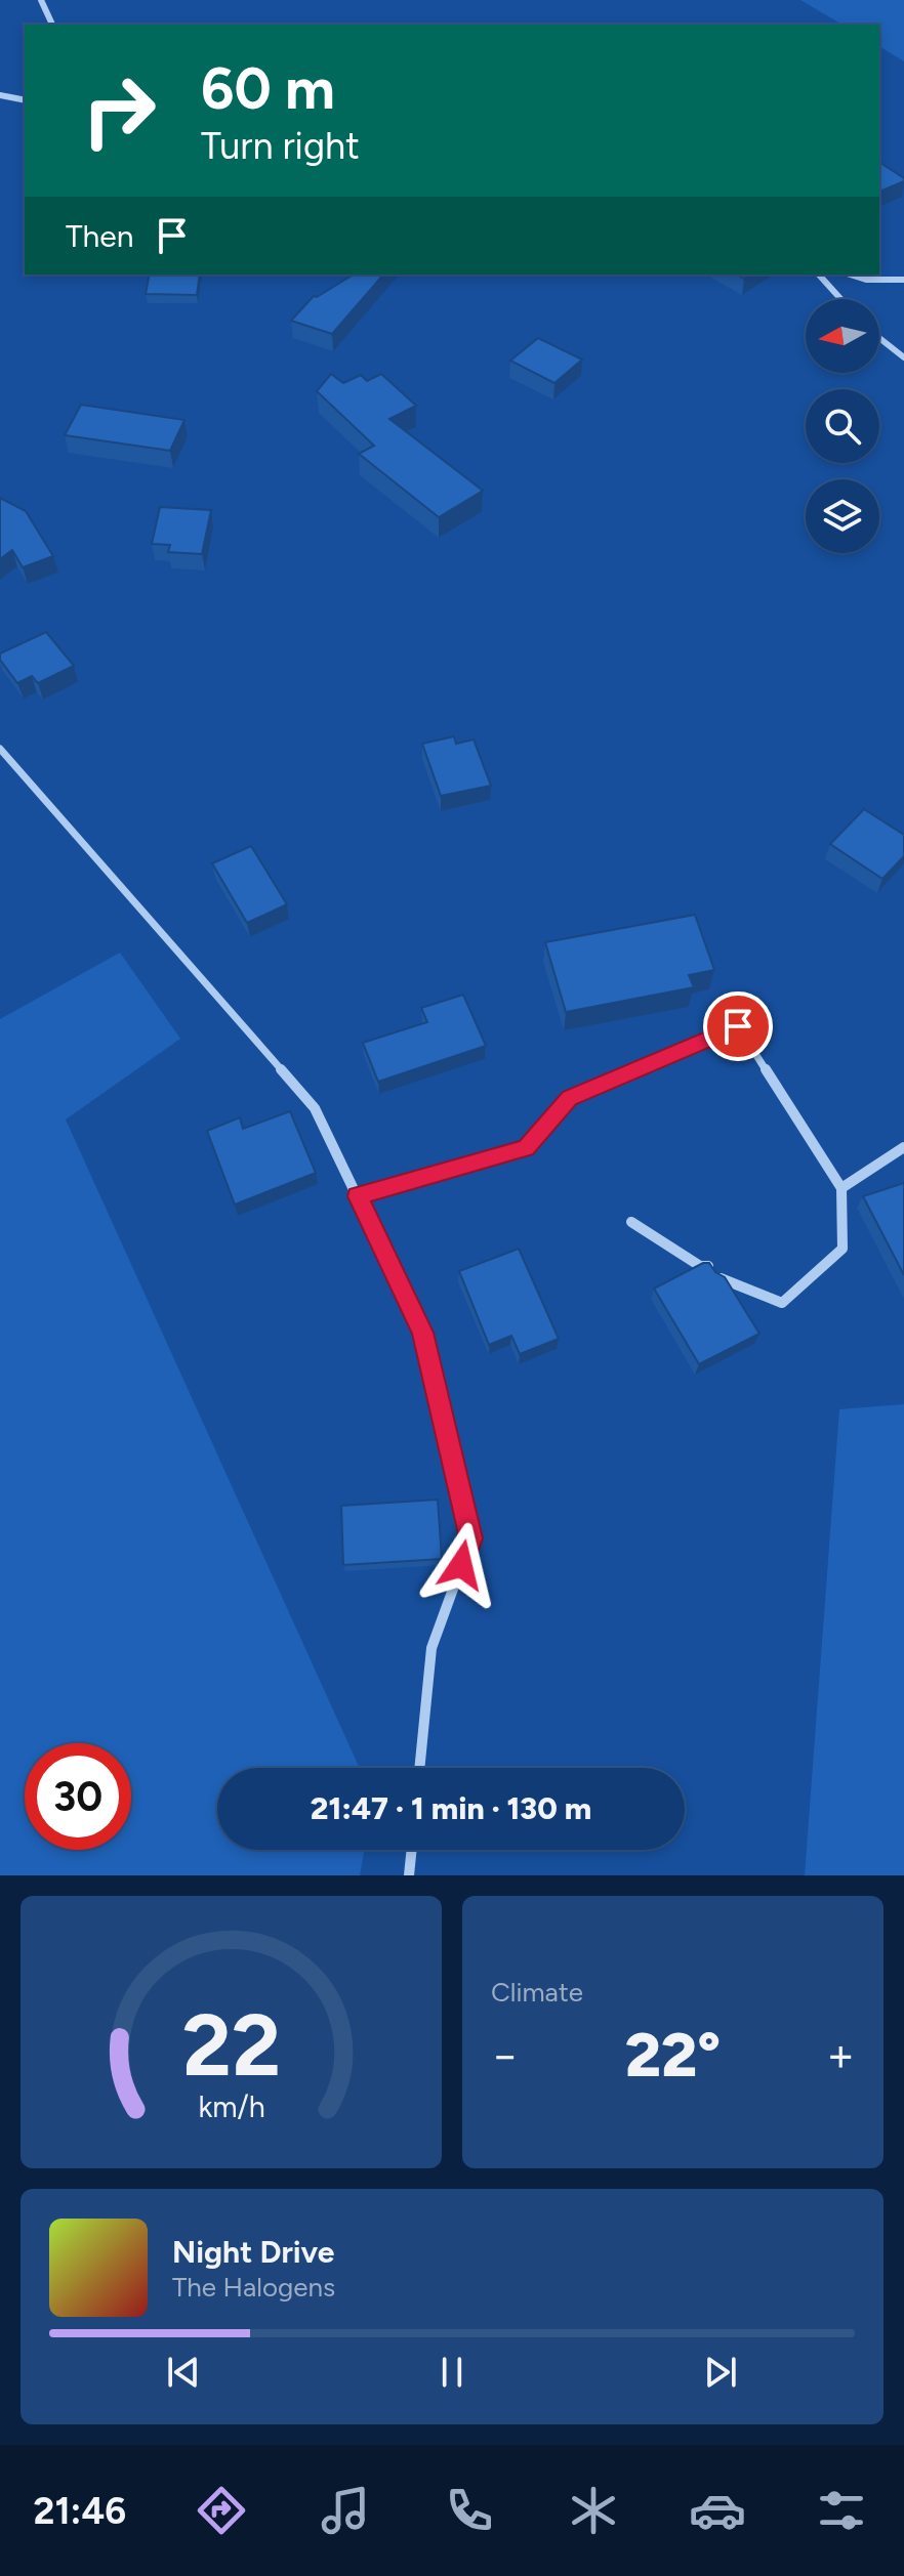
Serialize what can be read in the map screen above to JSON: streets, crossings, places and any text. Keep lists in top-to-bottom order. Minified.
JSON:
{"north":"left","page":{"turn":["60 m","Turn right"],"then":"Then","limit":"30","trip":"21:47 · 1 min · 130 m","tile":"Climate","heat":["−","22°","+"],"song":["Night Drive","The Halogens"],"tabs":"21:46","gauge":["22","km/h"]}}
